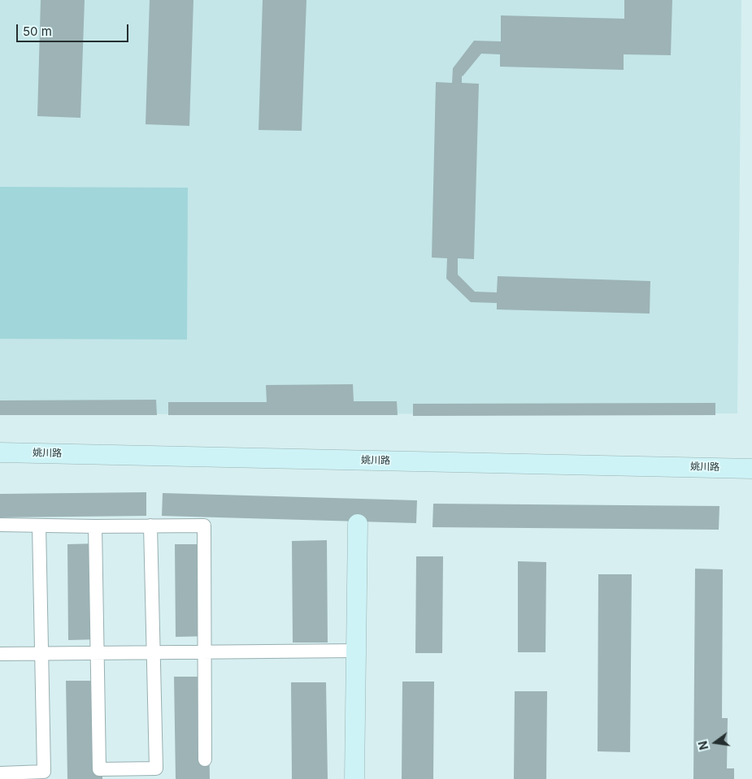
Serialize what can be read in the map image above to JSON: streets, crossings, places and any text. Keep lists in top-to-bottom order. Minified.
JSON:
{"streets":{"street":["姚川路"]},"scale_bar":"50 m","north":"left"}
